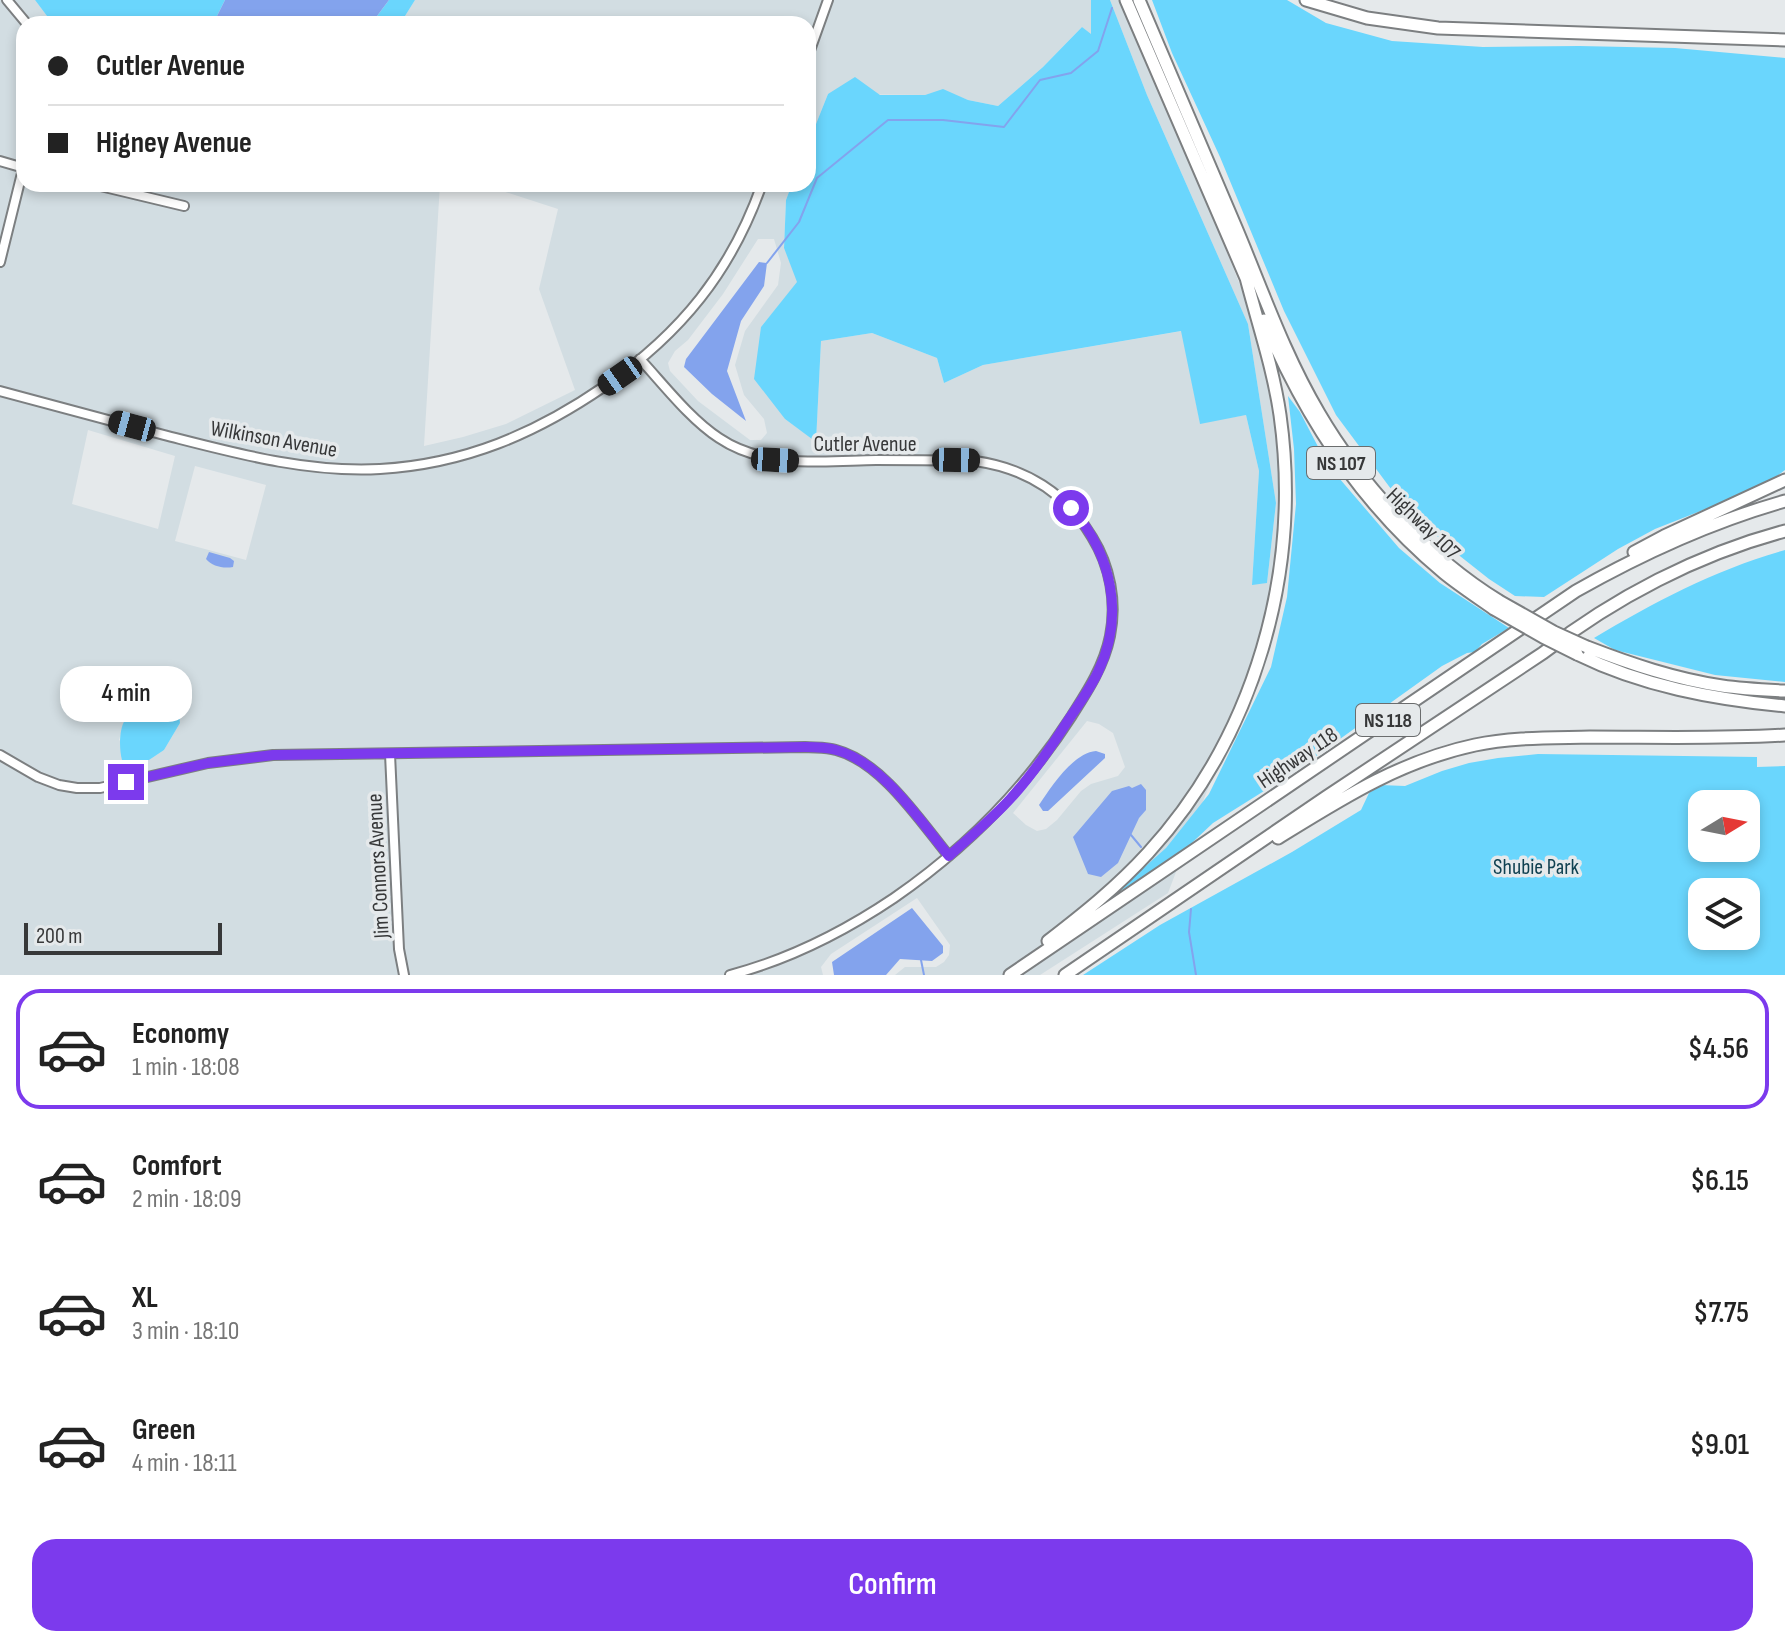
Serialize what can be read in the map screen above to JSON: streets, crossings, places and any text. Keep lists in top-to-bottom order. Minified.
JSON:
{"streets":{"highway":["NS 107","Highway 107","NS 118","Highway 118"],"street":["Wilkinson Avenue","Cutler Avenue","Jim Connors Avenue"]},"crossings":[["Wilkinson Avenue","Cutler Avenue"]],"parks":["Shubie Park"],"scale_bar":"200 m","north":"right","page":{"banner":["Cutler Avenue","Higney Avenue"],"bubble":"4 min","scale":"200 m","list":[{"name":"Economy","note":"1 min · 18:08","value":"$4.56"},{"name":"Comfort","note":"2 min · 18:09","value":"$6.15"},{"name":"XL","note":"3 min · 18:10","value":"$7.75"},{"name":"Green","note":"4 min · 18:11","value":"$9.01"}],"buttons":"Confirm"}}
